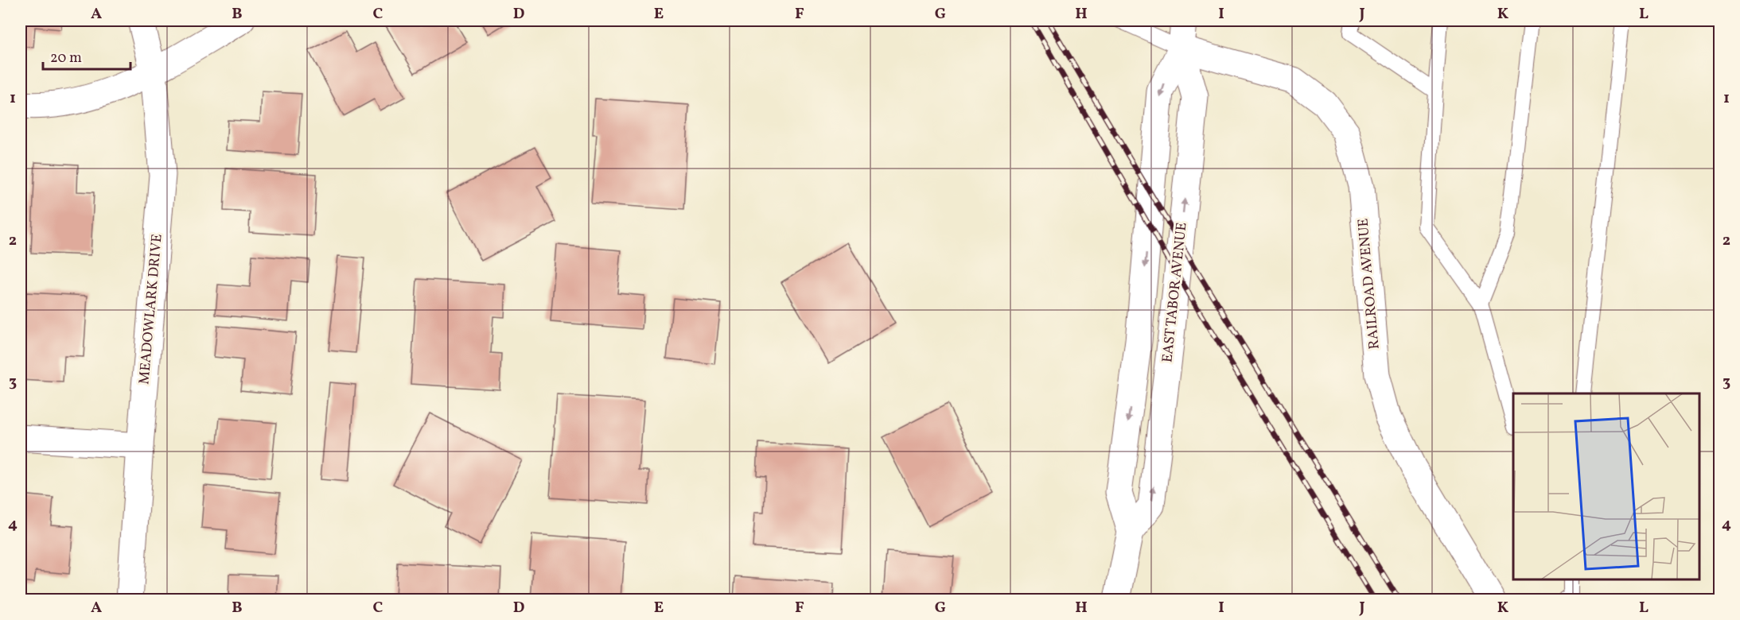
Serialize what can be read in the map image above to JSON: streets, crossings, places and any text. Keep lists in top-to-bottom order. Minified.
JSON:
{"streets":{"main road":["RAILROAD AVENUE","EAST TABOR AVENUE","MEADOWLARK DRIVE"]},"crossings":[["RAILROAD AVENUE","EAST TABOR AVENUE"]],"scale_bar":"20 m","grid":{"columns":["A","B","C","D","E","F","G","H","I","J","K","L"],"rows":["1","2","3","4"]}}
